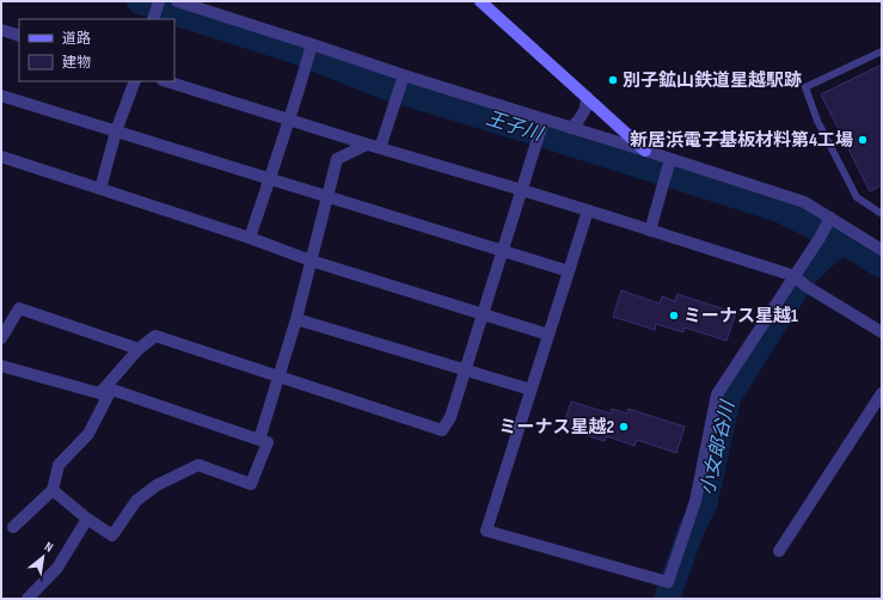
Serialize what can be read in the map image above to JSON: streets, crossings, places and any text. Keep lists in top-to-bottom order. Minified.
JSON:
{"water":["王子川","小女郎谷川"],"places":["別子鉱山鉄道星越駅跡","新居浜電子基板材料第4工場","ミーナス星越1","ミーナス星越2"],"legend":["道路","建物"],"north":"top right"}
